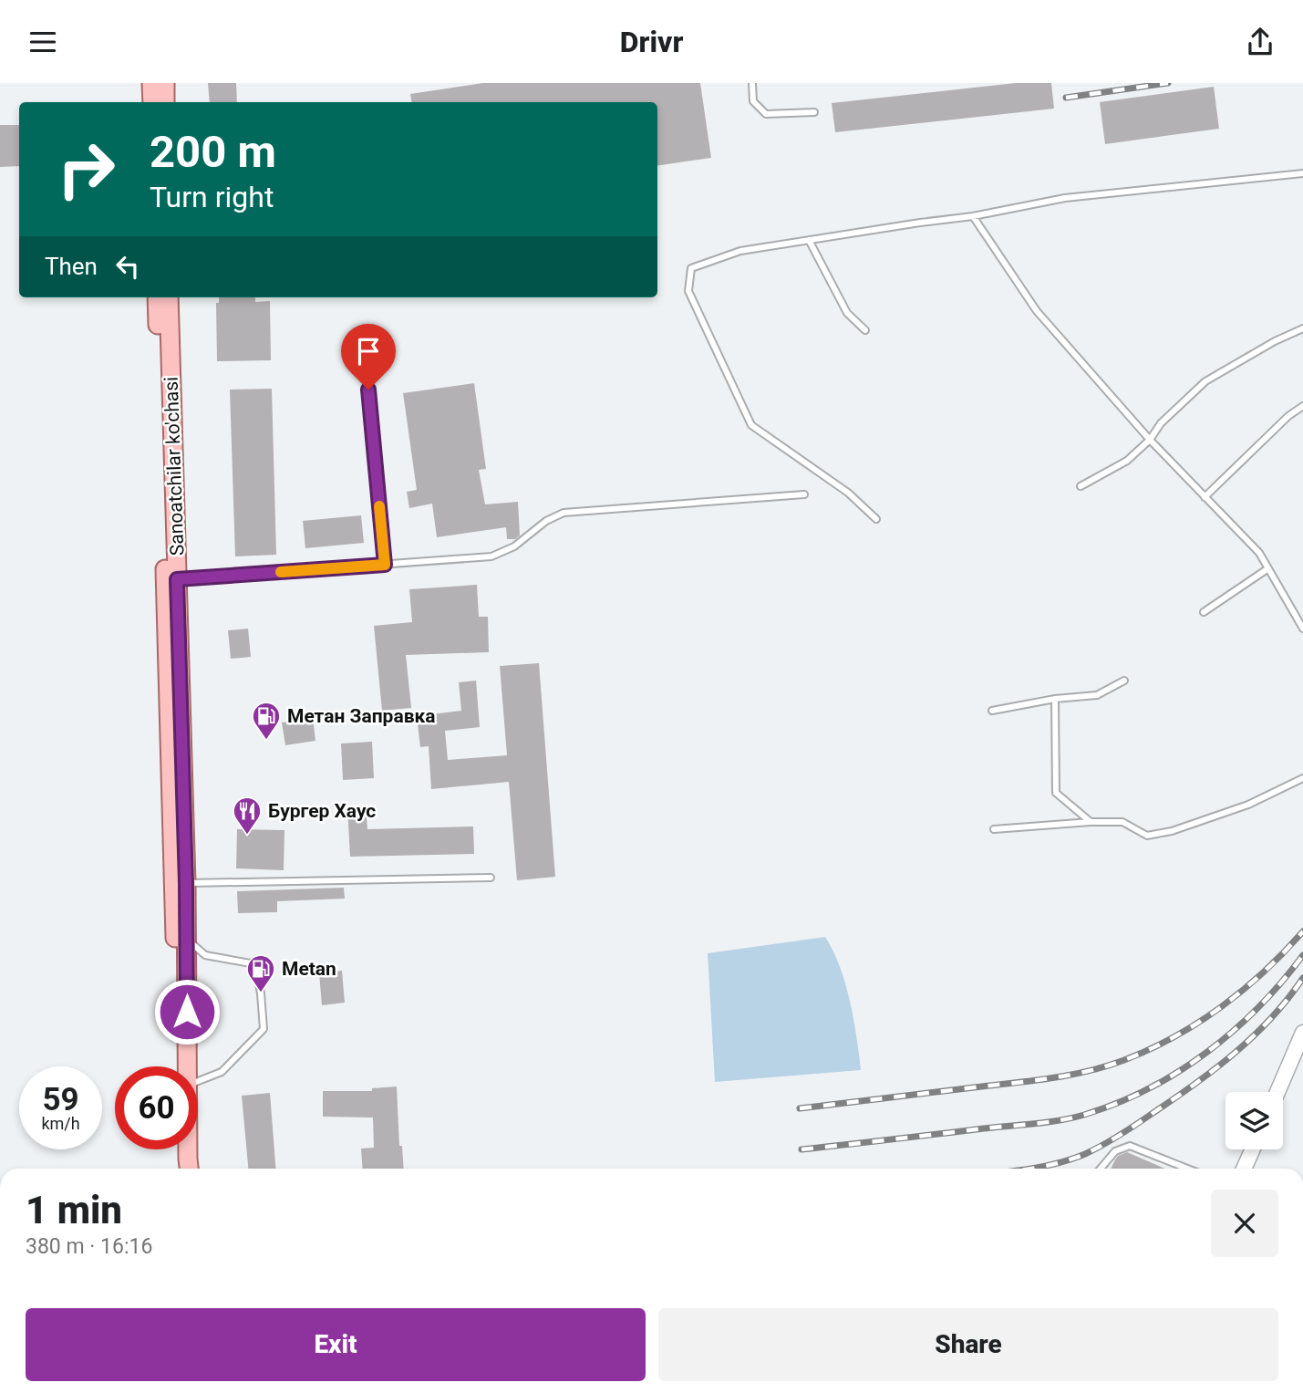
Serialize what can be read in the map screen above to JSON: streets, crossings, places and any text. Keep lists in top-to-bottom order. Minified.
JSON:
{"streets":{"main road":["Sanoatchilar ko'chasi"]},"places":{"fuel station":["Метан Заправка","Metan"],"restaurant":["Бургер Хаус"]},"page":{"header":"Drivr","turn":["200 m","Turn right"],"then":"Then","speed":"59 km/h","limit":"60","heading":["1 min","380 m · 16:16"],"buttons":["Exit","Share"]}}
